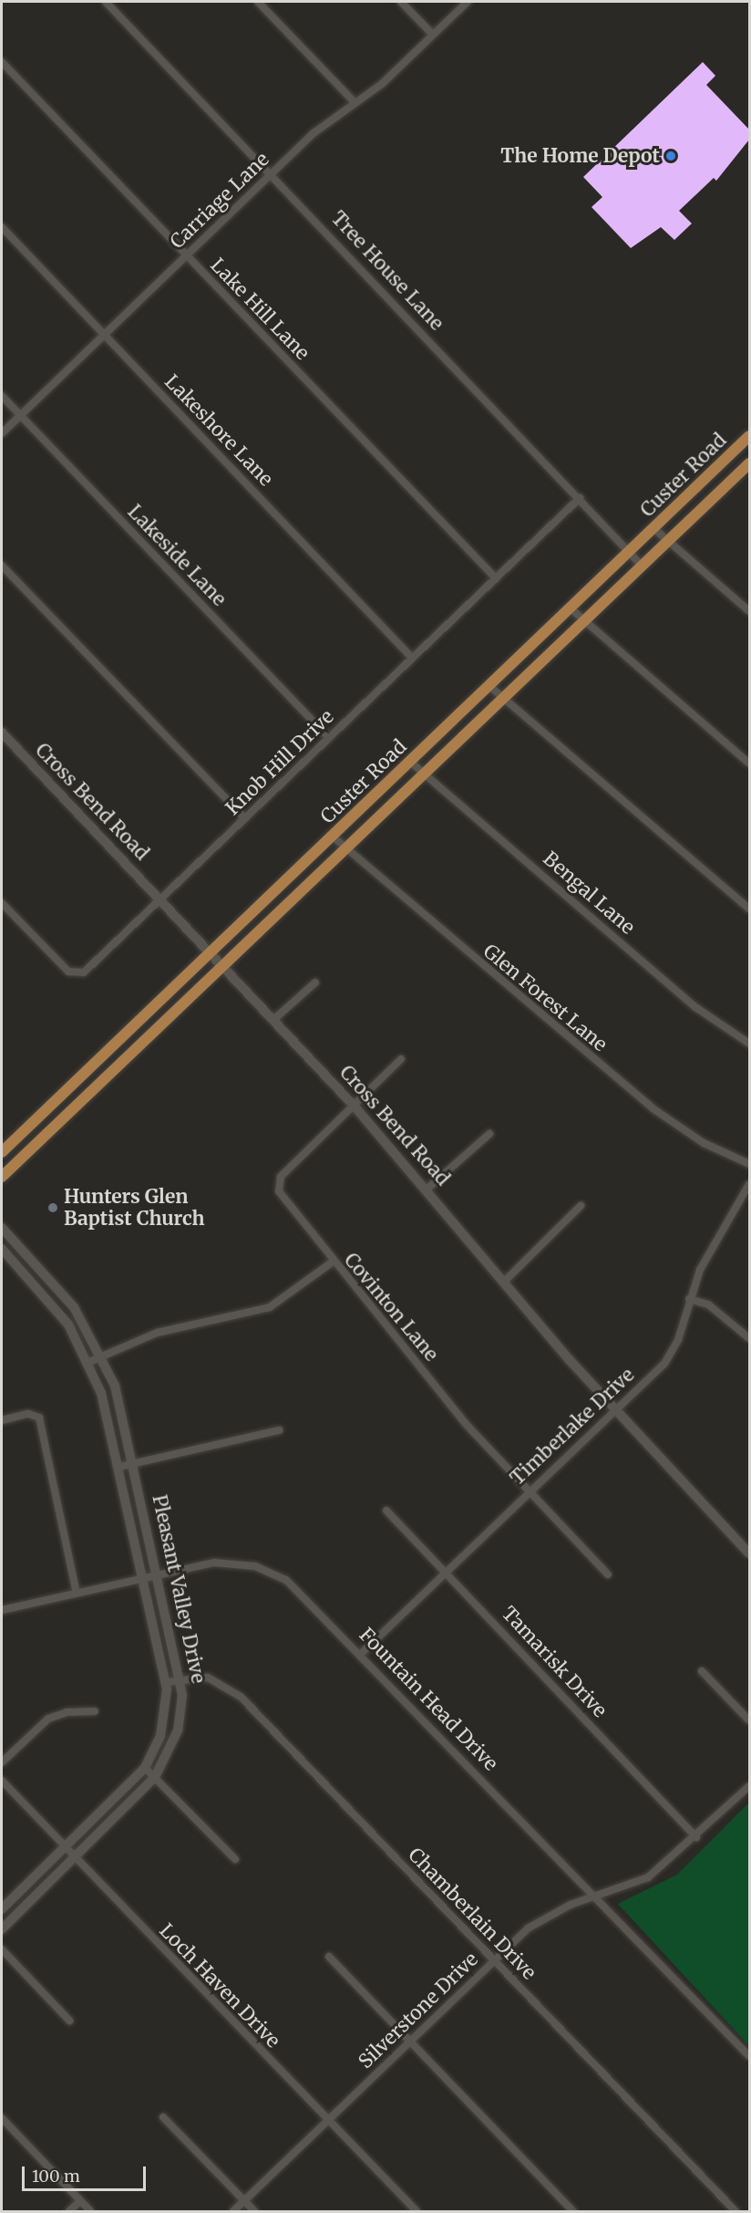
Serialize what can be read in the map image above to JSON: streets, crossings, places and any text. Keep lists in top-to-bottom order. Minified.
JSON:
{"streets":{"main road":["Custer Road"],"street":["Carriage Lane","Tree House Lane","Lake Hill Lane","Lakeshore Lane","Lakeside Lane","Knob Hill Drive","Cross Bend Road","Bengal Lane","Glen Forest Lane","Covinton Lane","Timberlake Drive","Pleasant Valley Drive","Tamarisk Drive","Fountain Head Drive","Chamberlain Drive","Loch Haven Drive","Silverstone Drive"]},"crossings":[["Carriage Lane","Tree House Lane"],["Carriage Lane","Lake Hill Lane"],["Carriage Lane","Lakeshore Lane"],["Carriage Lane","Lakeside Lane"],["Tree House Lane","Custer Road"],["Tree House Lane","Knob Hill Drive"],["Lake Hill Lane","Knob Hill Drive"],["Lakeshore Lane","Knob Hill Drive"],["Custer Road","Cross Bend Road"],["Custer Road","Bengal Lane"],["Custer Road","Glen Forest Lane"],["Lakeside Lane","Knob Hill Drive"],["Knob Hill Drive","Cross Bend Road"],["Cross Bend Road","Covinton Lane"],["Cross Bend Road","Timberlake Drive"],["Covinton Lane","Timberlake Drive"],["Timberlake Drive","Tamarisk Drive"],["Timberlake Drive","Fountain Head Drive"],["Pleasant Valley Drive","Fountain Head Drive"],["Pleasant Valley Drive","Chamberlain Drive"],["Pleasant Valley Drive","Loch Haven Drive"],["Tamarisk Drive","Silverstone Drive"],["Fountain Head Drive","Silverstone Drive"],["Chamberlain Drive","Silverstone Drive"],["Loch Haven Drive","Silverstone Drive"]],"places":["The Home Depot","Hunters Glen Baptist Church"],"scale_bar":"100 m"}
